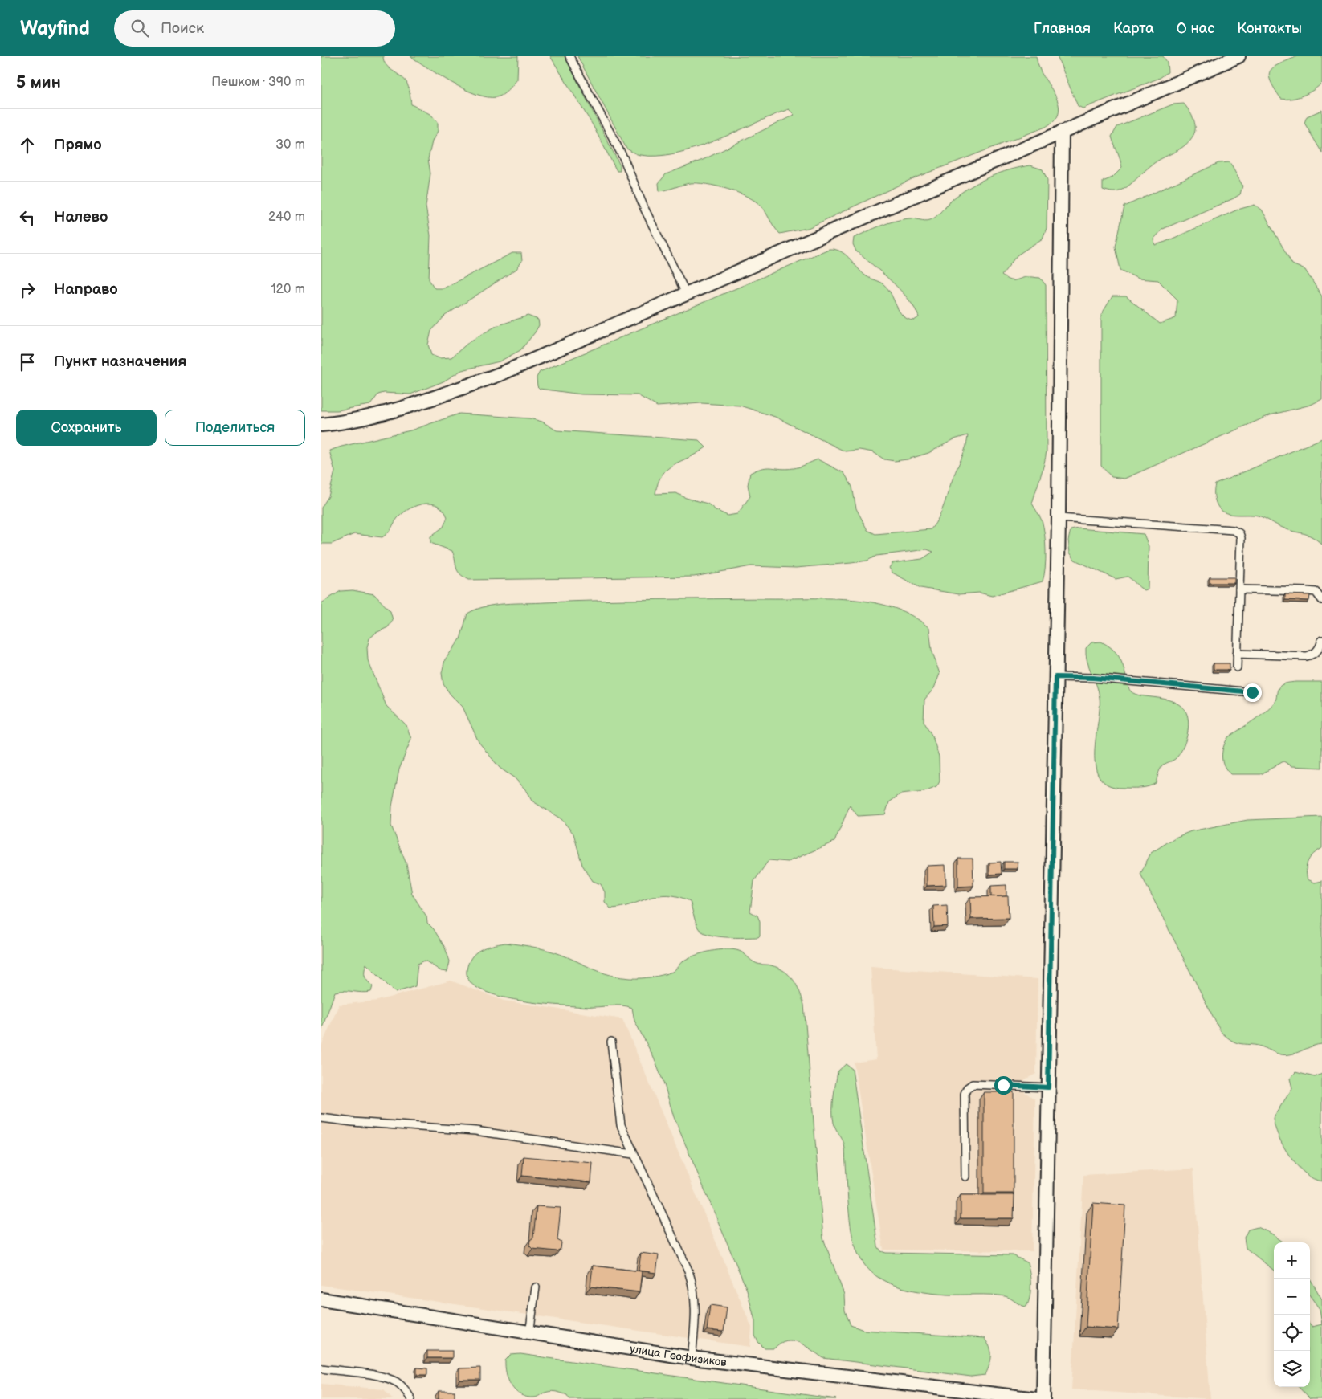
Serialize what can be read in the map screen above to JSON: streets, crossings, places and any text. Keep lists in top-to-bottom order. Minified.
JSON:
{"streets":{"street":["улица Геофизиков"]},"page":{"header":"Wayfind","search":"Поиск","nav":["Главная","Карта","О нас","Контакты"],"heading":["5 мин","Пешком · 390 m"],"list":[["Прямо","30 m"],["Налево","240 m"],["Направо","120 m"],"Пункт назначения"],"buttons":["Сохранить","Поделиться"],"map_buttons":["+","−"]}}
